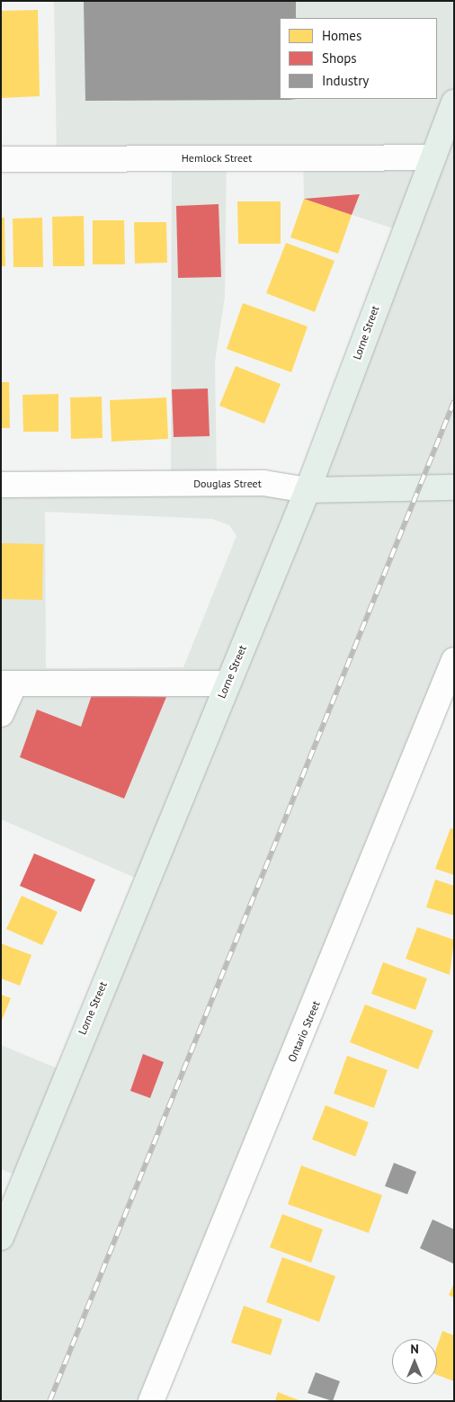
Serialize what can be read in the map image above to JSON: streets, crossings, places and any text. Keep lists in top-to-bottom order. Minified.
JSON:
{"streets":{"main road":["Lorne Street","Douglas Street"],"street":["Hemlock Street","Ontario Street"]},"crossings":[["Hemlock Street","Lorne Street"],["Lorne Street","Douglas Street"]],"legend":["Homes","Shops","Industry"],"north":"top"}
